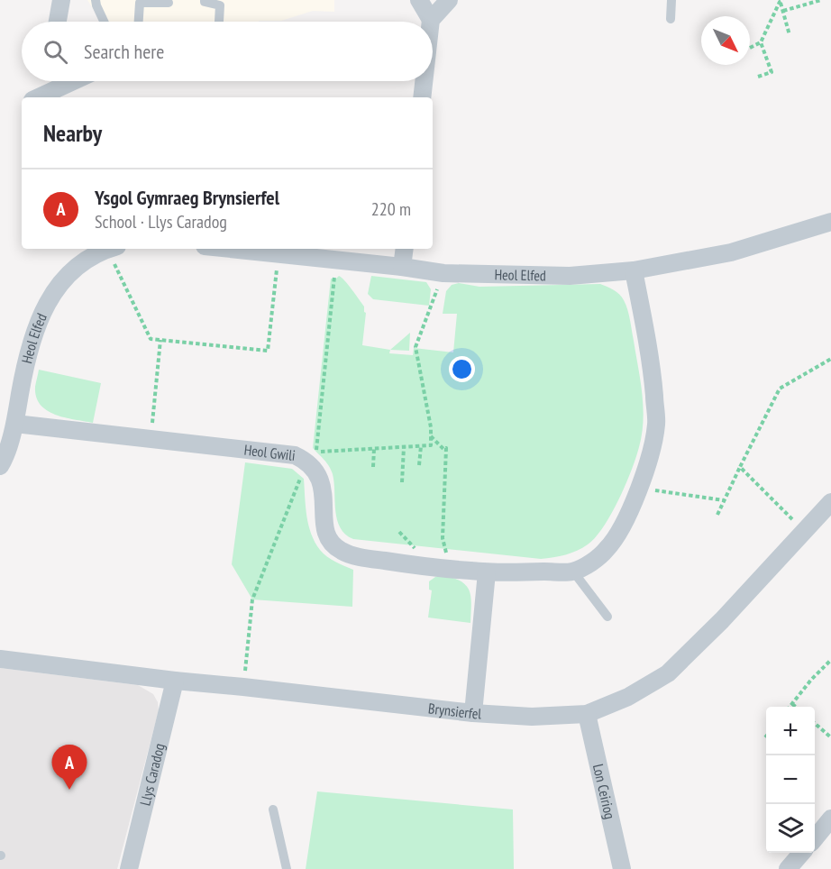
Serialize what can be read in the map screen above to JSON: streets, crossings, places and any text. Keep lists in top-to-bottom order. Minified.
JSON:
{"streets":{"street":["Heol Elfed","Heol Gwili","Brynsierfel","Llys Caradog","Lon Ceiriog"]},"crossings":[["Heol Elfed","Heol Gwili"],["Brynsierfel","Llys Caradog"],["Brynsierfel","Lon Ceiriog"]],"north":"bottom right","page":{"search":"Search here","heading":"Nearby","list":[{"mark":"A","name":"Ysgol Gymraeg Brynsierfel","note":"School · Llys Caradog","value":"220 m"}],"map_buttons":["+","−"],"pins":"A"}}
